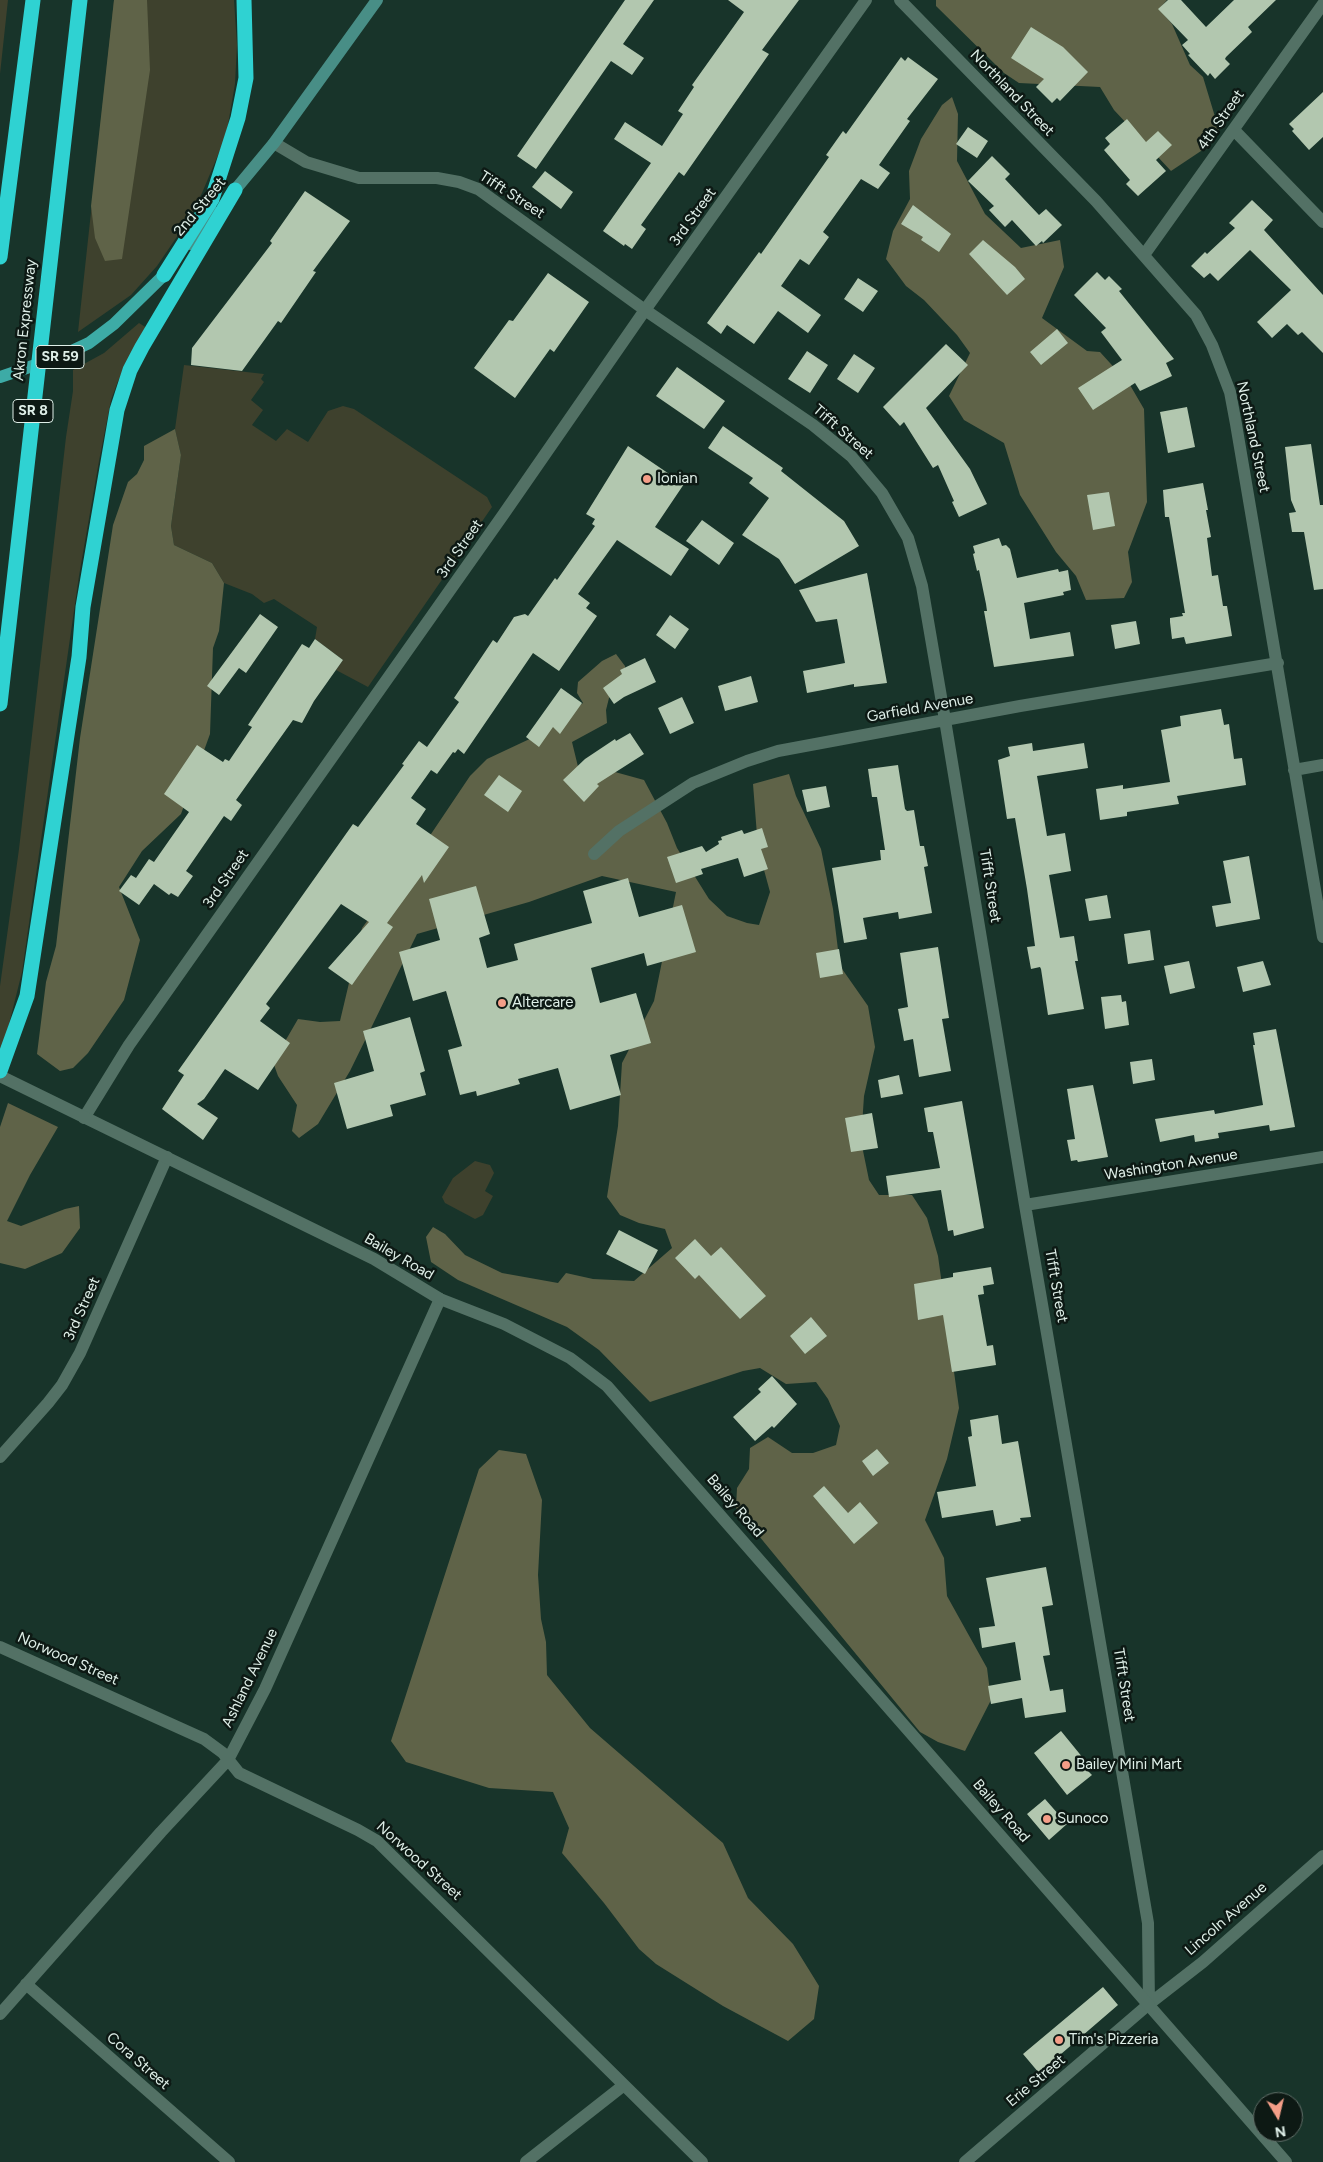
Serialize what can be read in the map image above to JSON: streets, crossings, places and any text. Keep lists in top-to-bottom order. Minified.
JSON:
{"streets":{"highway":["Akron Expressway","SR 8"],"main road":["2nd Street","SR 59"],"street":["Northland Street","4th Street","Tifft Street","3rd Street","Garfield Avenue","Washington Avenue","Bailey Road","Norwood Street","Ashland Avenue","Lincoln Avenue","Cora Street","Erie Street"]},"crossings":[["Northland Street","4th Street"],["Northland Street","Garfield Avenue"],["Tifft Street","2nd Street"],["Tifft Street","3rd Street"],["Tifft Street","Garfield Avenue"],["Tifft Street","Washington Avenue"],["Tifft Street","Bailey Road"],["Tifft Street","Lincoln Avenue"],["Tifft Street","Erie Street"],["3rd Street","Bailey Road"],["Bailey Road","Ashland Avenue"],["Bailey Road","Lincoln Avenue"],["Bailey Road","Erie Street"],["Norwood Street","Ashland Avenue"],["Ashland Avenue","Cora Street"],["Lincoln Avenue","Erie Street"]],"places":["Ionian","Altercare","Bailey Mini Mart","Sunoco","Tim's Pizzeria"],"north":"bottom"}
